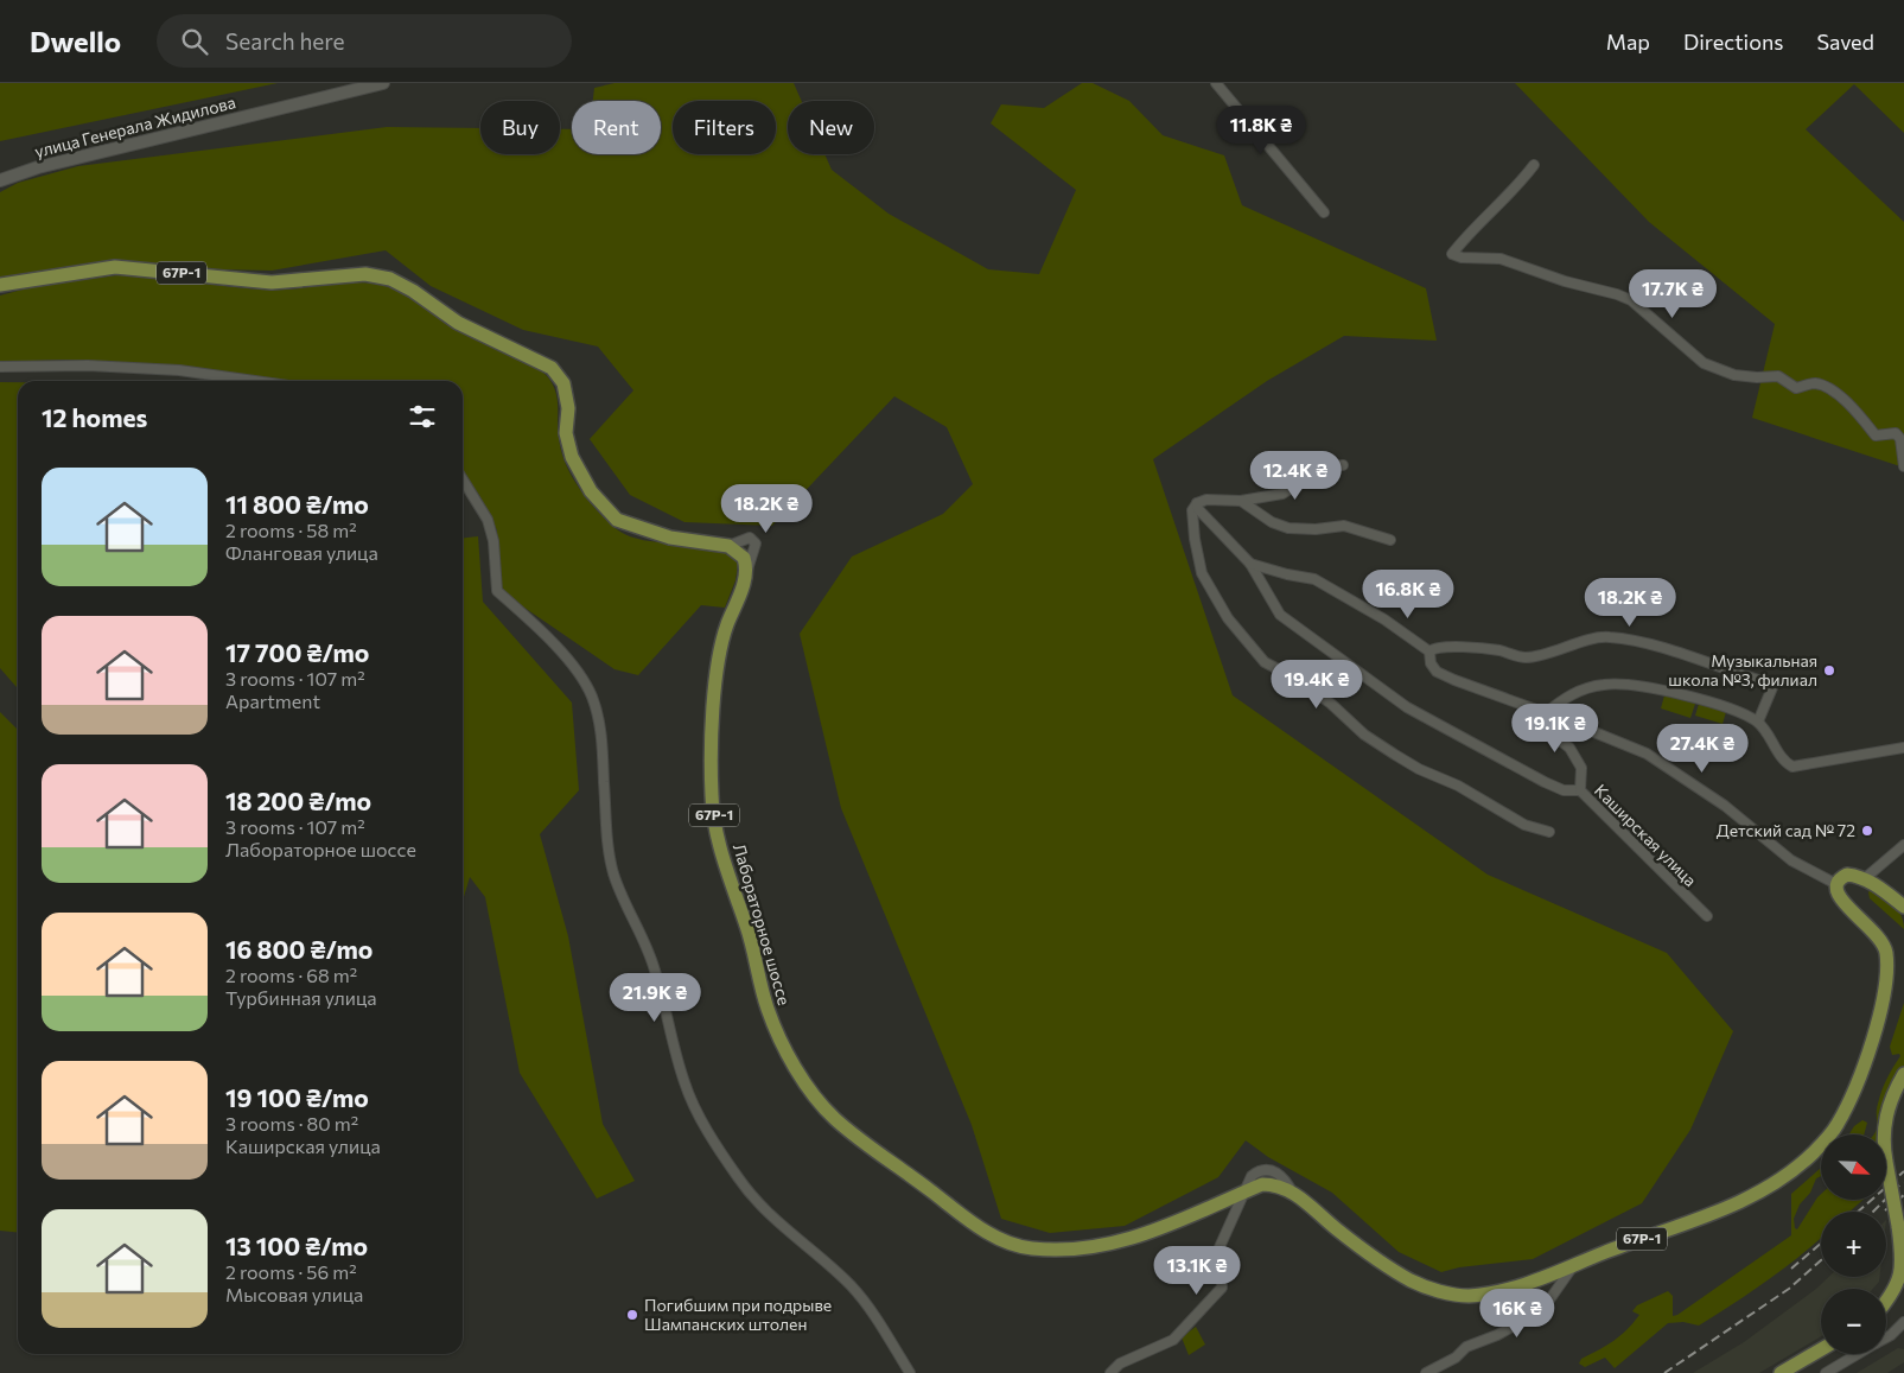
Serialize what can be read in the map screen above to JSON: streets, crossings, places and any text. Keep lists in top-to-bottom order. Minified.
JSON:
{"streets":{"main road":["улица Генерала Жидилова","67Р-1","Лабораторное шоссе"],"street":["Каширская улица"]},"crossings":[["67Р-1","Лабораторное шоссе"]],"places":["Музыкальная школа №3, филиал","Детский сад № 72","Погибшим при подрыве Шампанских штолен"],"north":"bottom right","page":{"header":"Dwello","search":"Search here","nav":["Map","Directions","Saved"],"chip":["Buy","Rent","Filters","New"],"price":["11.8K ₴","17.7K ₴","12.4K ₴","18.2K ₴","16.8K ₴","18.2K ₴","19.4K ₴","19.1K ₴","27.4K ₴","21.9K ₴","13.1K ₴","16K ₴"],"heading":"12 homes","list":[{"name":"11 800 ₴/mo","note":"2 rooms · 58 m² · Фланговая улица"},{"name":"17 700 ₴/mo","note":"3 rooms · 107 m² · Apartment"},{"name":"18 200 ₴/mo","note":"3 rooms · 107 m² · Лабораторное шоссе"},{"name":"16 800 ₴/mo","note":"2 rooms · 68 m² · Турбинная улица"},{"name":"19 100 ₴/mo","note":"3 rooms · 80 m² · Каширская улица"},{"name":"13 100 ₴/mo","note":"2 rooms · 56 m² · Мысовая улица"}],"map_buttons":["+","−"]}}
